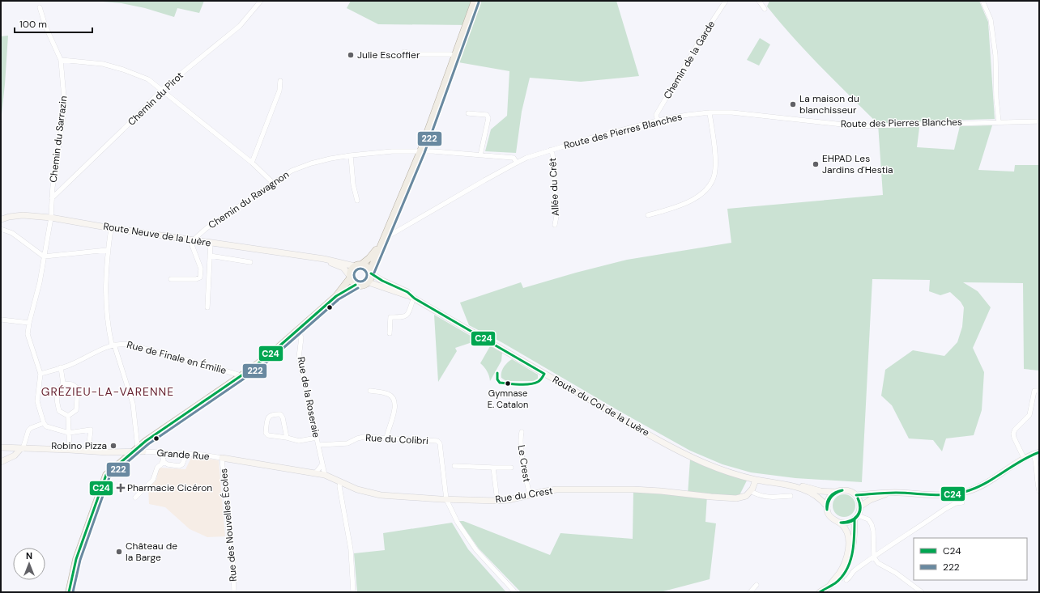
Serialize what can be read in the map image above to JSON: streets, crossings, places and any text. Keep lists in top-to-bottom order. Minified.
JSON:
{"streets":{"street":["Chemin de la Garde","Chemin du Pirot","Route des Pierres Blanches","Chemin du Sarrazin","Allée du Crêt","Chemin du Ravagnon","Route Neuve de la Luère","Rue de Finale en Émilie","Rue de la Roseraie","Route du Col de la Luère","Rue du Colibri","Grande Rue","Le Crest","Rue du Crest","Rue des Nouvelles Écoles"]},"crossings":[["Chemin de la Garde","Route des Pierres Blanches"],["Chemin du Pirot","Chemin du Sarrazin"],["Route des Pierres Blanches","Allée du Crêt"],["Route des Pierres Blanches","Chemin du Ravagnon"],["Chemin du Sarrazin","Route Neuve de la Luère"],["Chemin du Sarrazin","Rue de Finale en Émilie"],["Chemin du Ravagnon","Route Neuve de la Luère"],["Route Neuve de la Luère","Route du Col de la Luère"],["Rue de la Roseraie","Rue du Colibri"],["Rue de la Roseraie","Grande Rue"],["Rue de la Roseraie","Rue du Crest"],["Rue du Colibri","Rue du Crest"],["Grande Rue","Rue du Crest"],["Grande Rue","Rue des Nouvelles Écoles"],["Le Crest","Rue du Crest"]],"districts":["GRÉZIEU-LA-VARENNE"],"places":{"other":["Julie Escoffier","La maison du blanchisseur","EHPAD Les Jardins d'Hestia","Gymnase E. Catalon","Robino Pizza","Château de la Barge"],"health":["Pharmacie Cicéron"]},"lines":["transit line 222","transit line C24"],"legend":["C24","222"],"scale_bar":"100 m","north":"top"}
